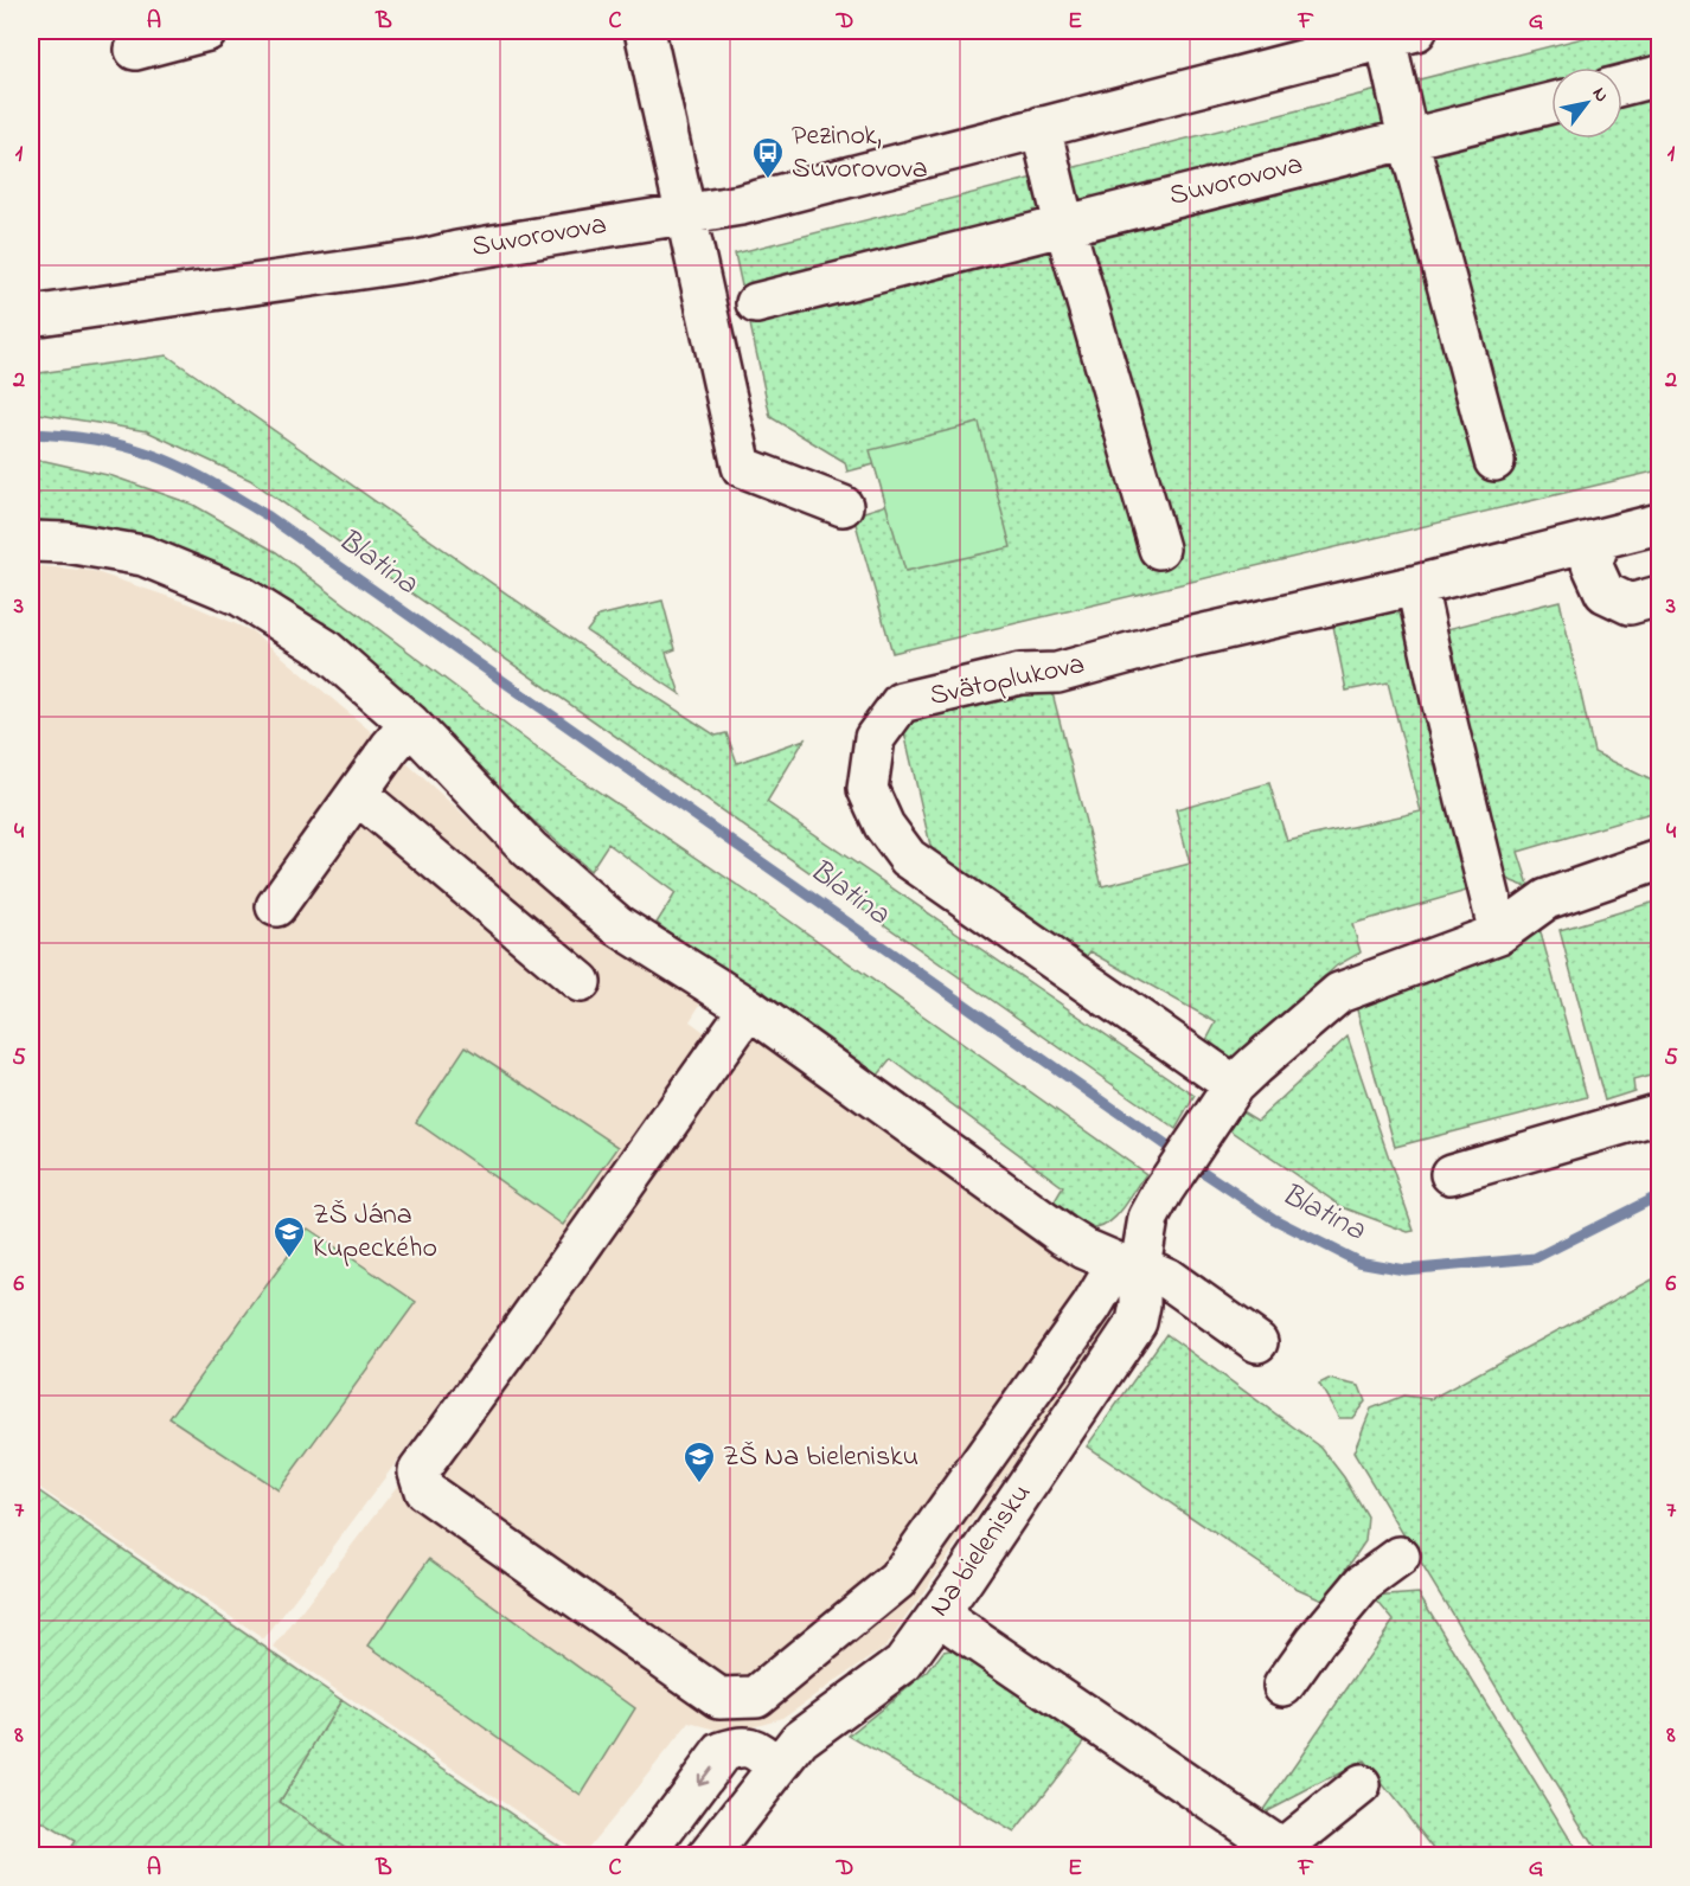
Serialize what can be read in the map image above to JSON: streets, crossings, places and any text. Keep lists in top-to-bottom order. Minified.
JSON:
{"streets":{"street":["Suvorovova","Svätoplukova","Na bielenisku"]},"crossings":[["Svätoplukova","Na bielenisku"]],"water":["Blatina"],"places":{"bus stop":["Pezinok, Suvorovova"],"school or university":["ZŠ Jána Kupeckého","ZŠ Na bielenisku"]},"north":"top right","grid":{"columns":["A","B","C","D","E","F","G"],"rows":["1","2","3","4","5","6","7","8"]}}
